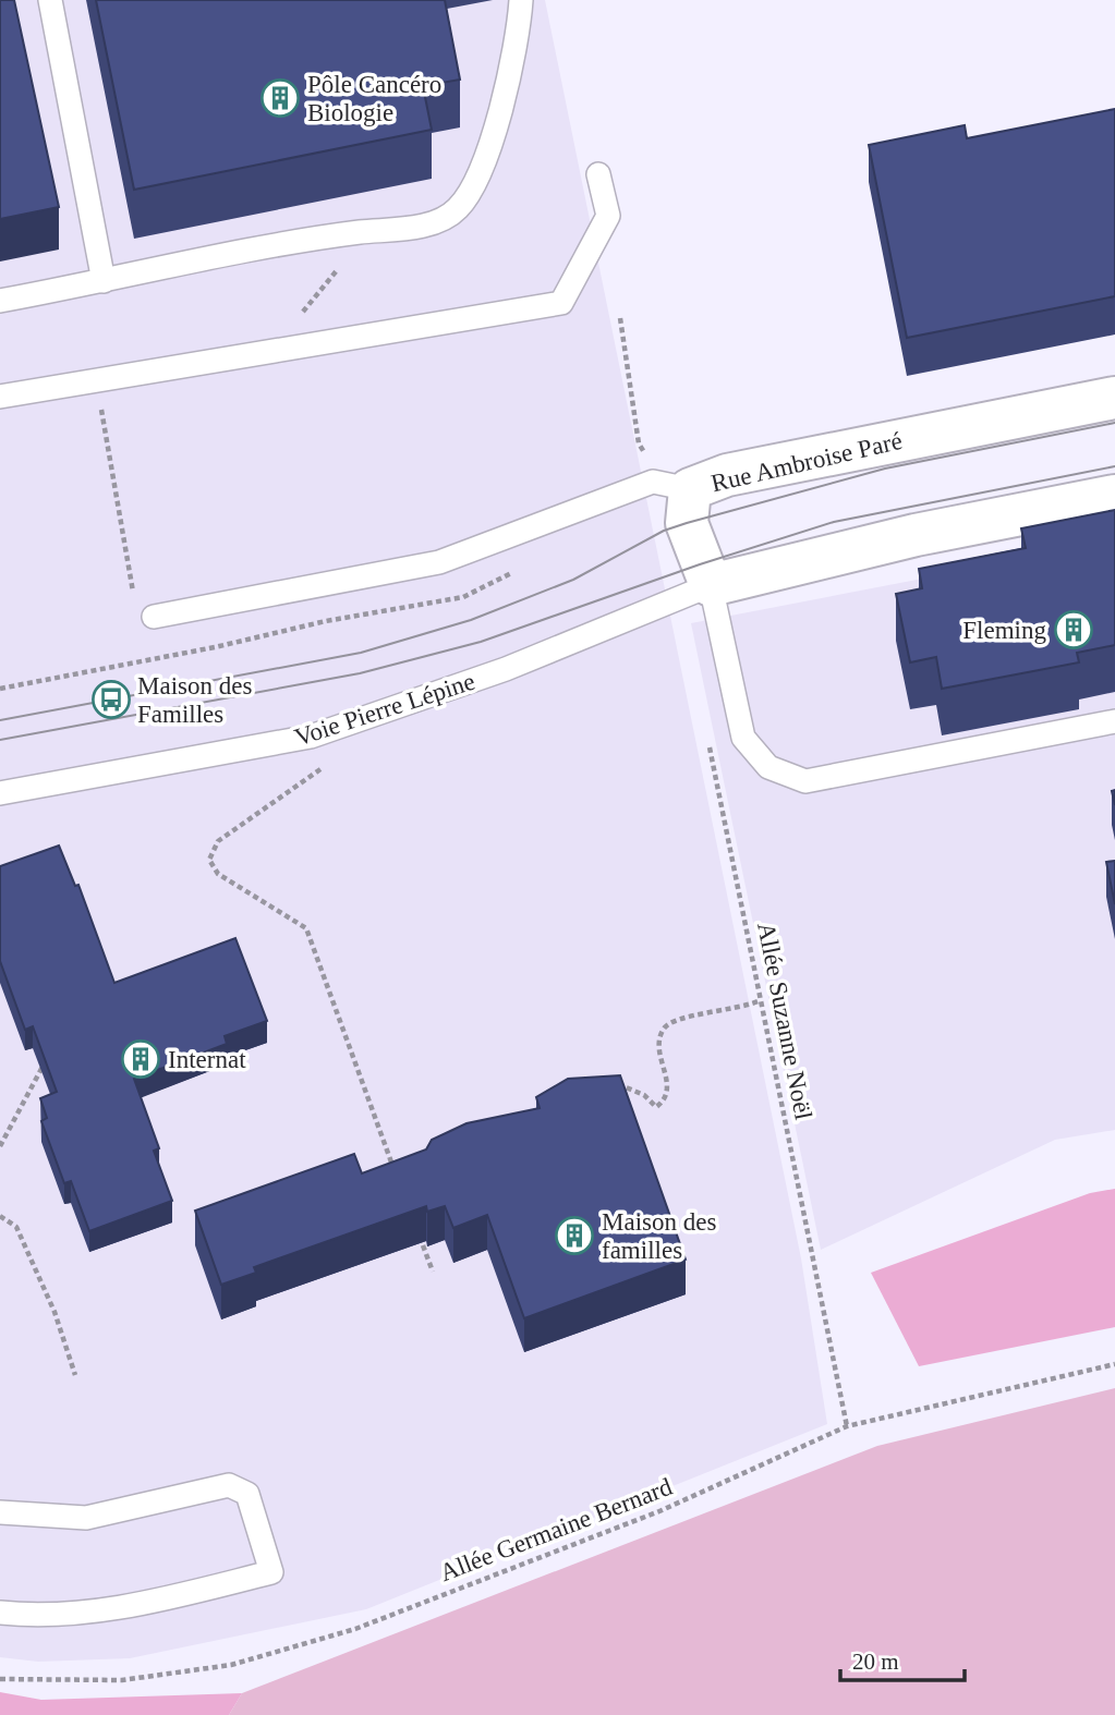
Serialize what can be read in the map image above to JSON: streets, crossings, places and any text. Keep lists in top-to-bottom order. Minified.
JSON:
{"streets":{"street":["Rue Ambroise Paré"],"lane":["Voie Pierre Lépine"],"path":["Allée Suzanne Noël","Allée Germaine Bernard"]},"crossings":[["Rue Ambroise Paré","Voie Pierre Lépine"],["Allée Suzanne Noël","Allée Germaine Bernard"]],"places":{"building":["Pôle Cancéro Biologie","Fleming","Internat","Maison des familles"],"bus stop":["Maison des Familles"]},"scale_bar":"20 m"}
